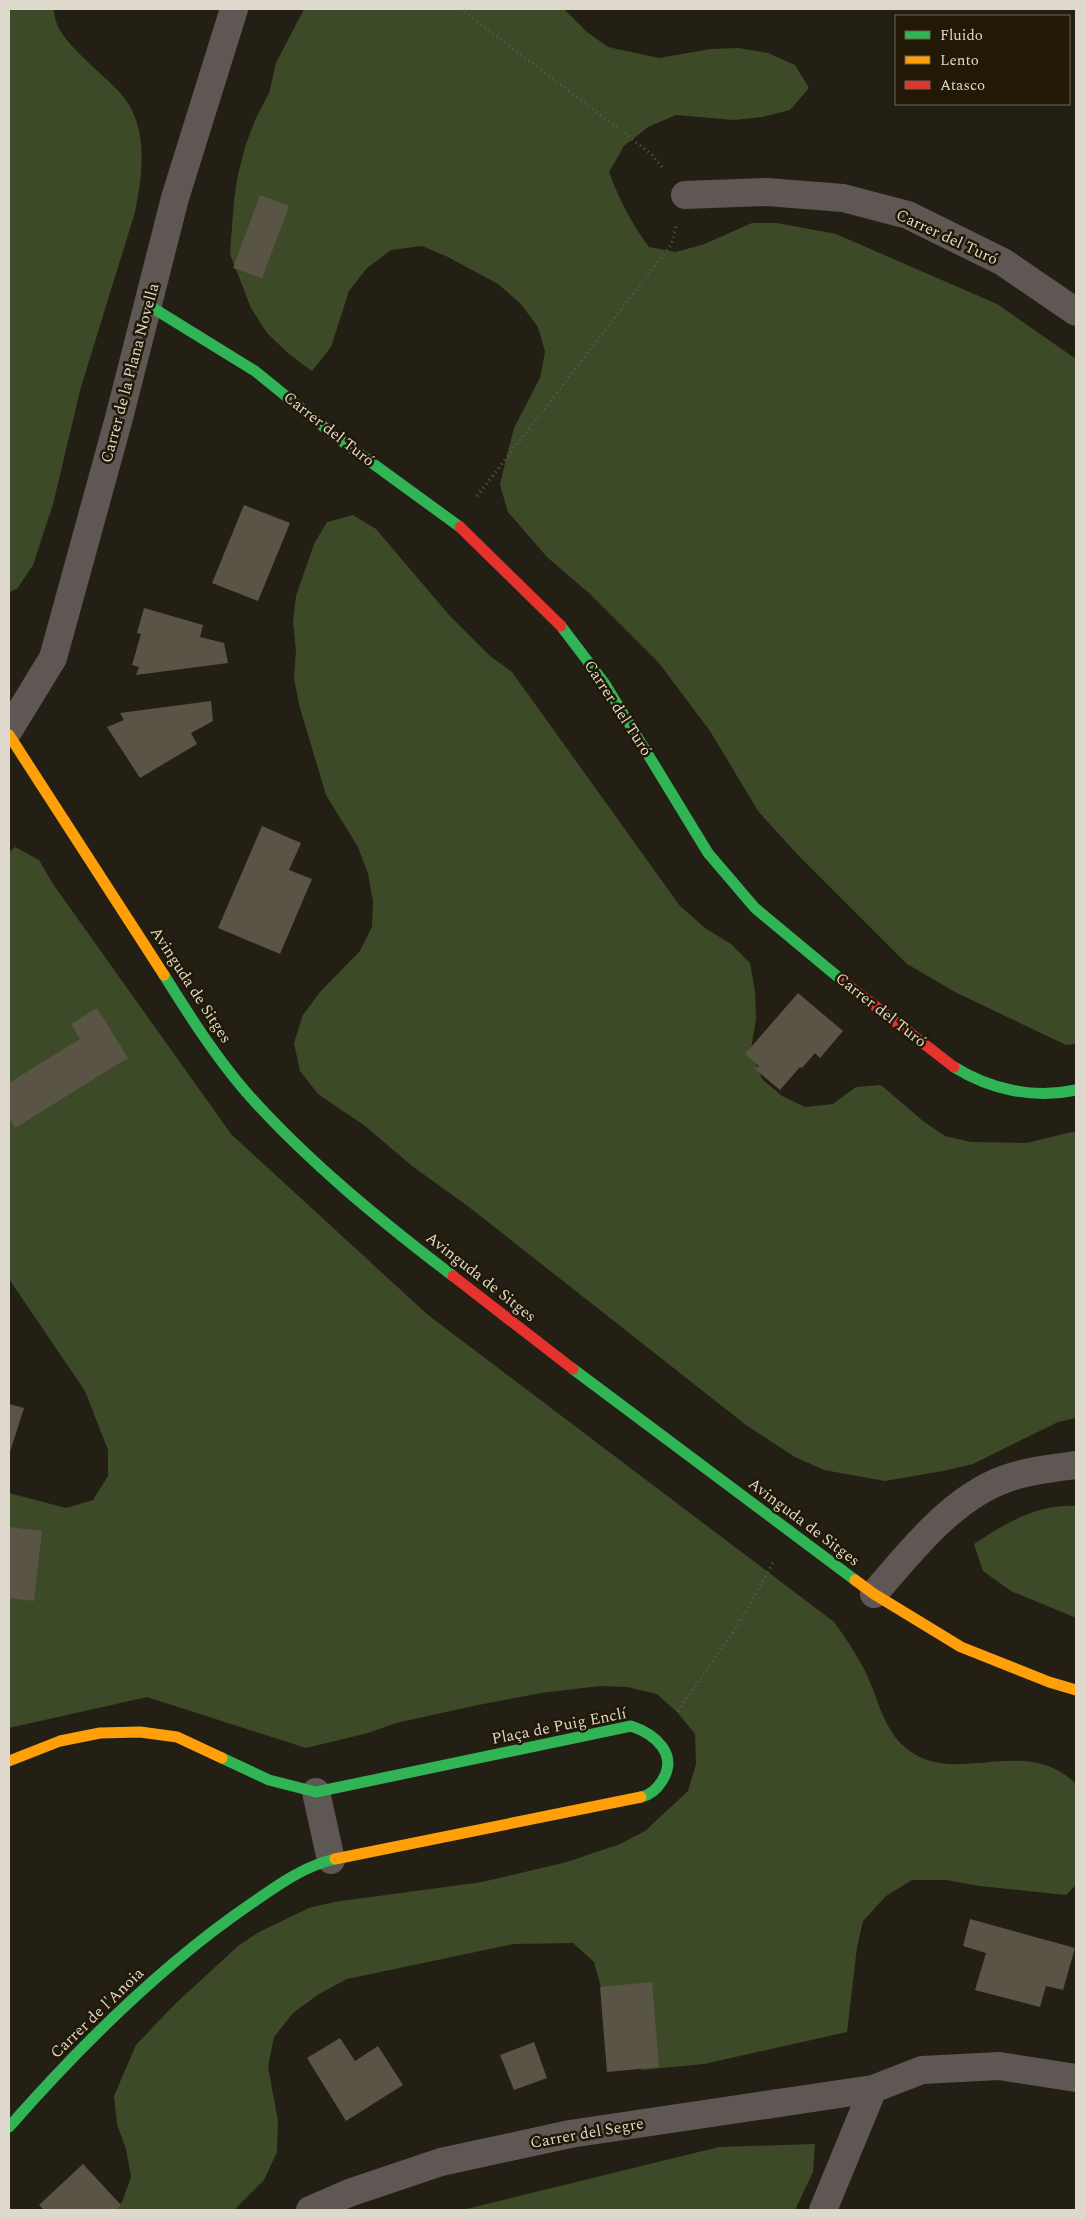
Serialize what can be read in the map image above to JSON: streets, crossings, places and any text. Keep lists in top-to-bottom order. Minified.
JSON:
{"streets":{"street":["Carrer del Turó","Carrer de la Plana Novella","Avinguda de Sitges","Plaça de Puig Enclí","Carrer de l'Anoia","Carrer del Segre"]},"crossings":[["Carrer del Turó","Carrer de la Plana Novella"]],"legend":["Fluido","Lento","Atasco"]}
